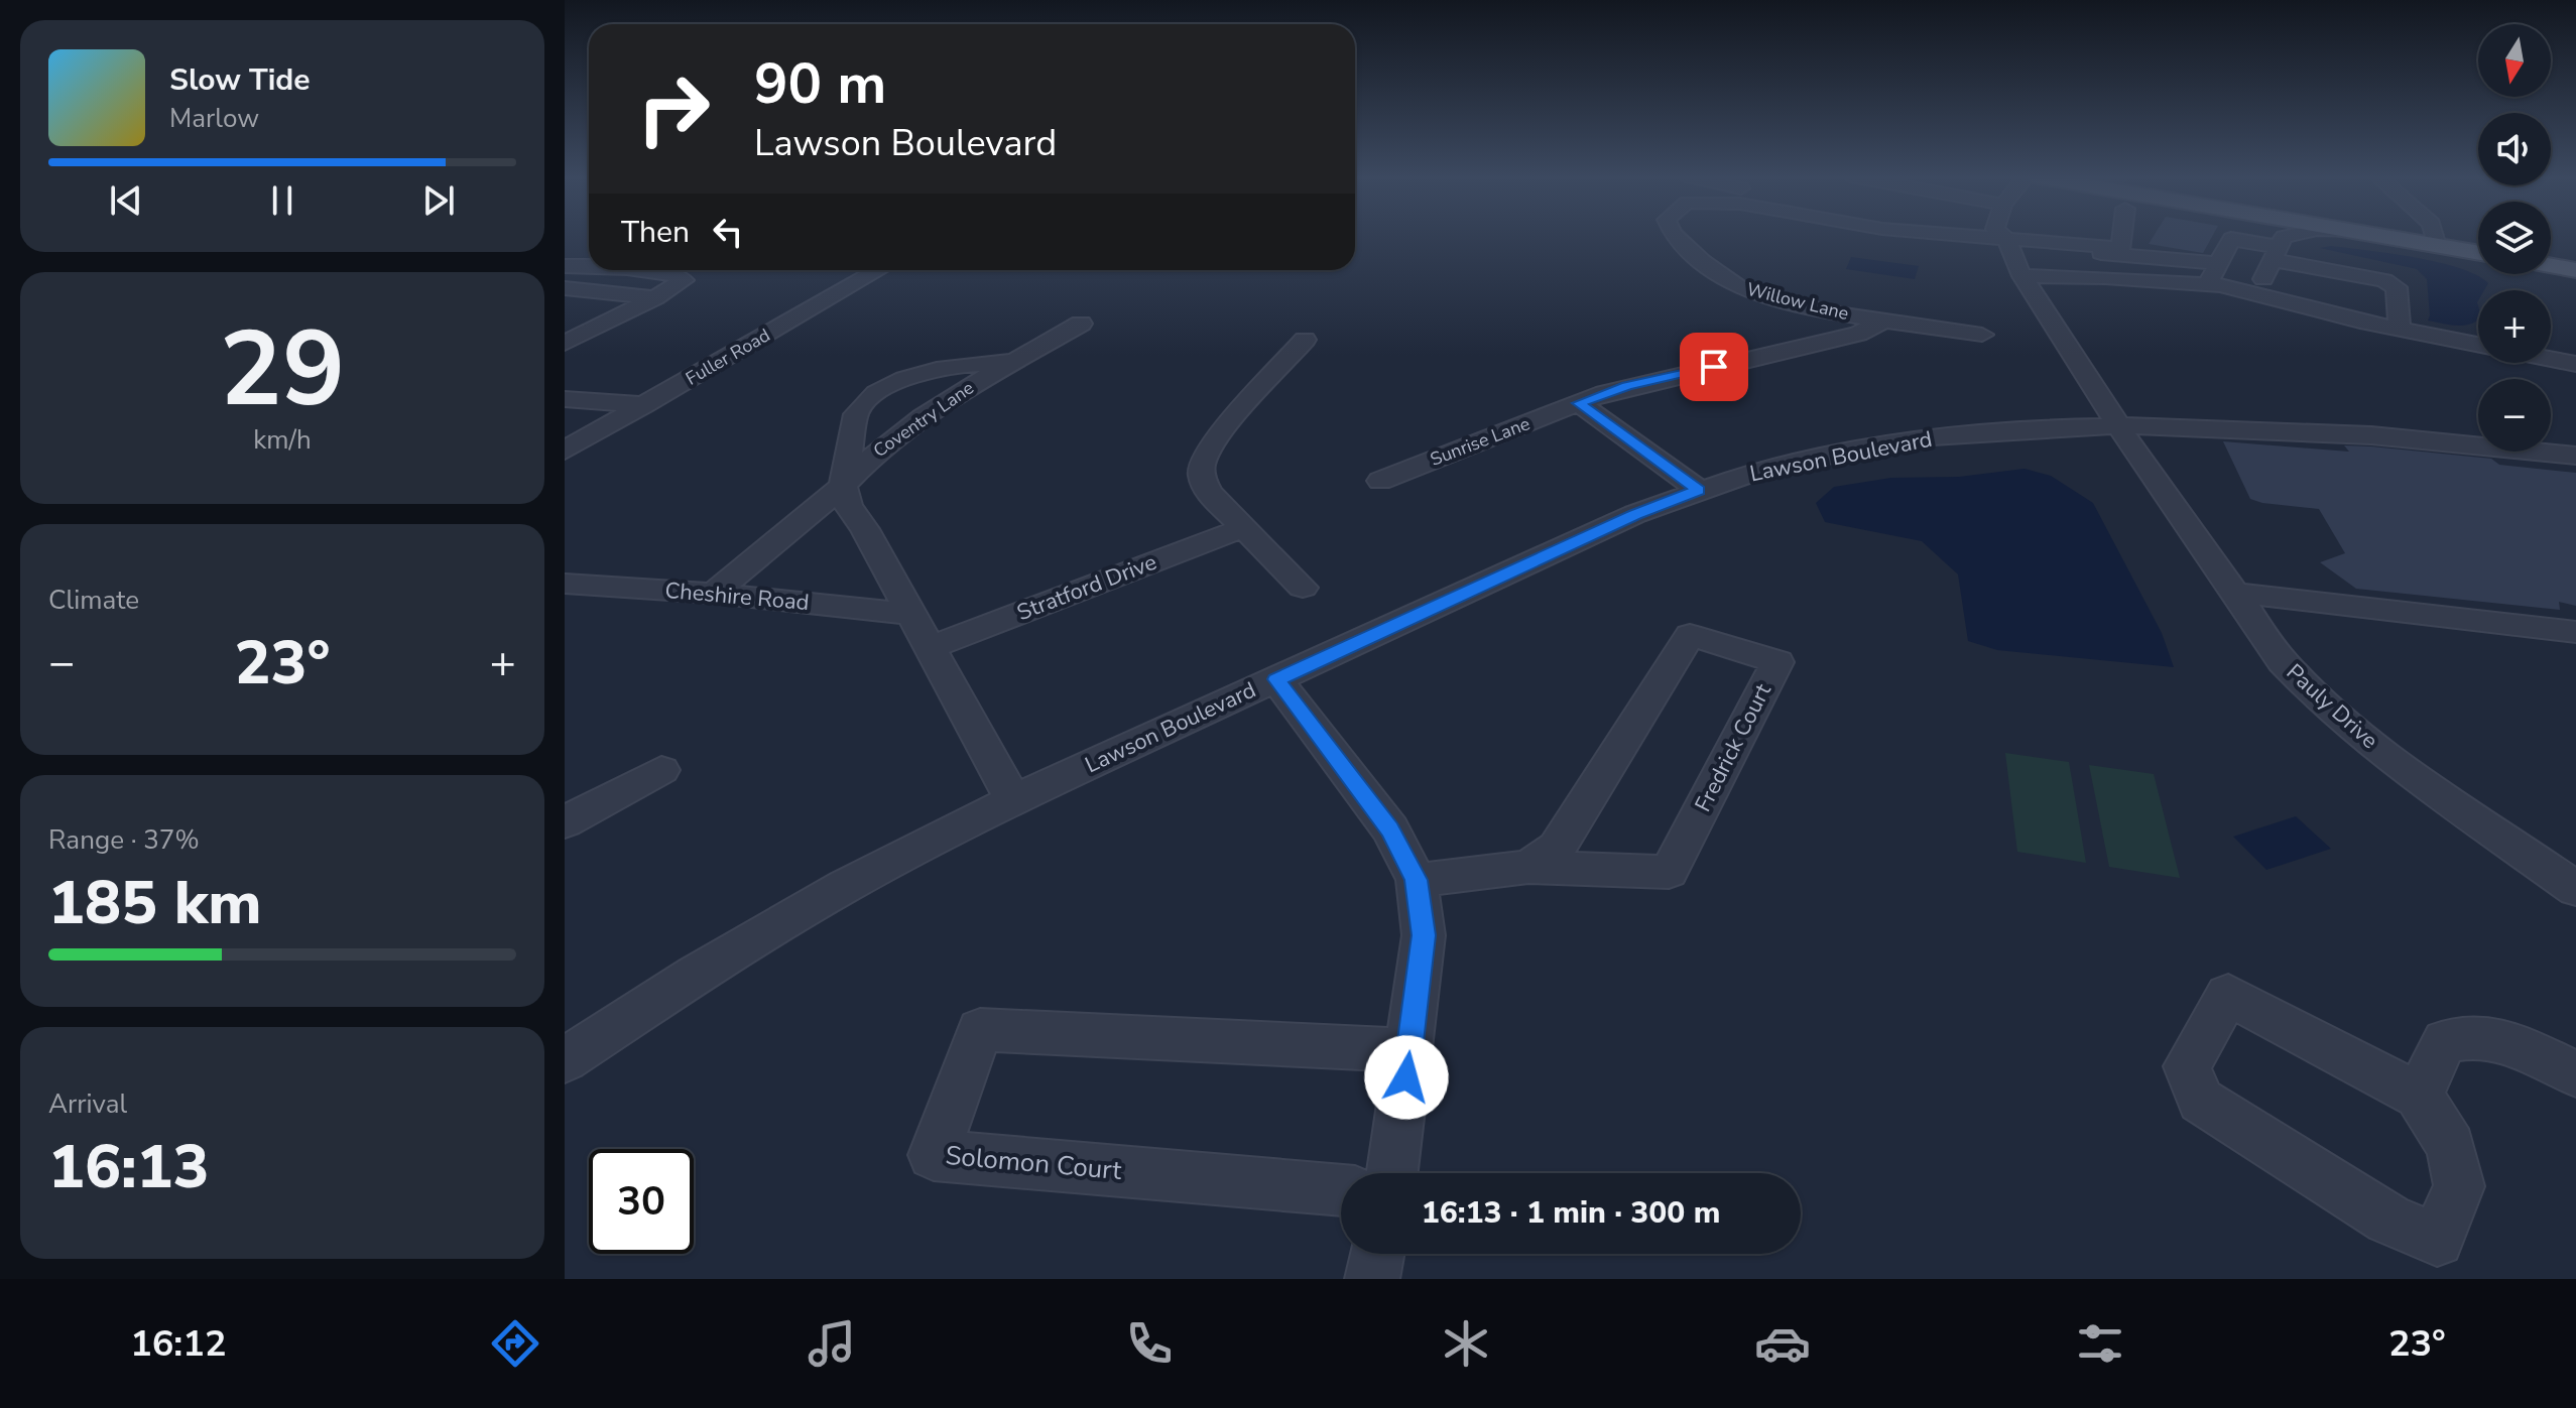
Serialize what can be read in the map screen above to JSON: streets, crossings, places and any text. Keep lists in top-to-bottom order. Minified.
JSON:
{"streets":{"street":["Willow Lane","Fuller Road","Coventry Lane","Sunrise Lane","Lawson Boulevard","Stratford Drive","Cheshire Road","Pauly Drive","Fredrick Court","Solomon Court"]},"crossings":[["Willow Lane","Sunrise Lane"],["Coventry Lane","Cheshire Road"],["Lawson Boulevard","Pauly Drive"]],"north":"bottom","page":{"map_buttons":["+","−"],"turn":["90 m","Lawson Boulevard"],"song":["Slow Tide","Marlow"],"then":"Then","tile":[["29","km/h"],"Climate",["Range · 37%","185 km"],["Arrival","16:13"]],"heat":["−","23°","+"],"limit":"30","trip":"16:13 · 1 min · 300 m","tabs":["16:12","23°"]}}
